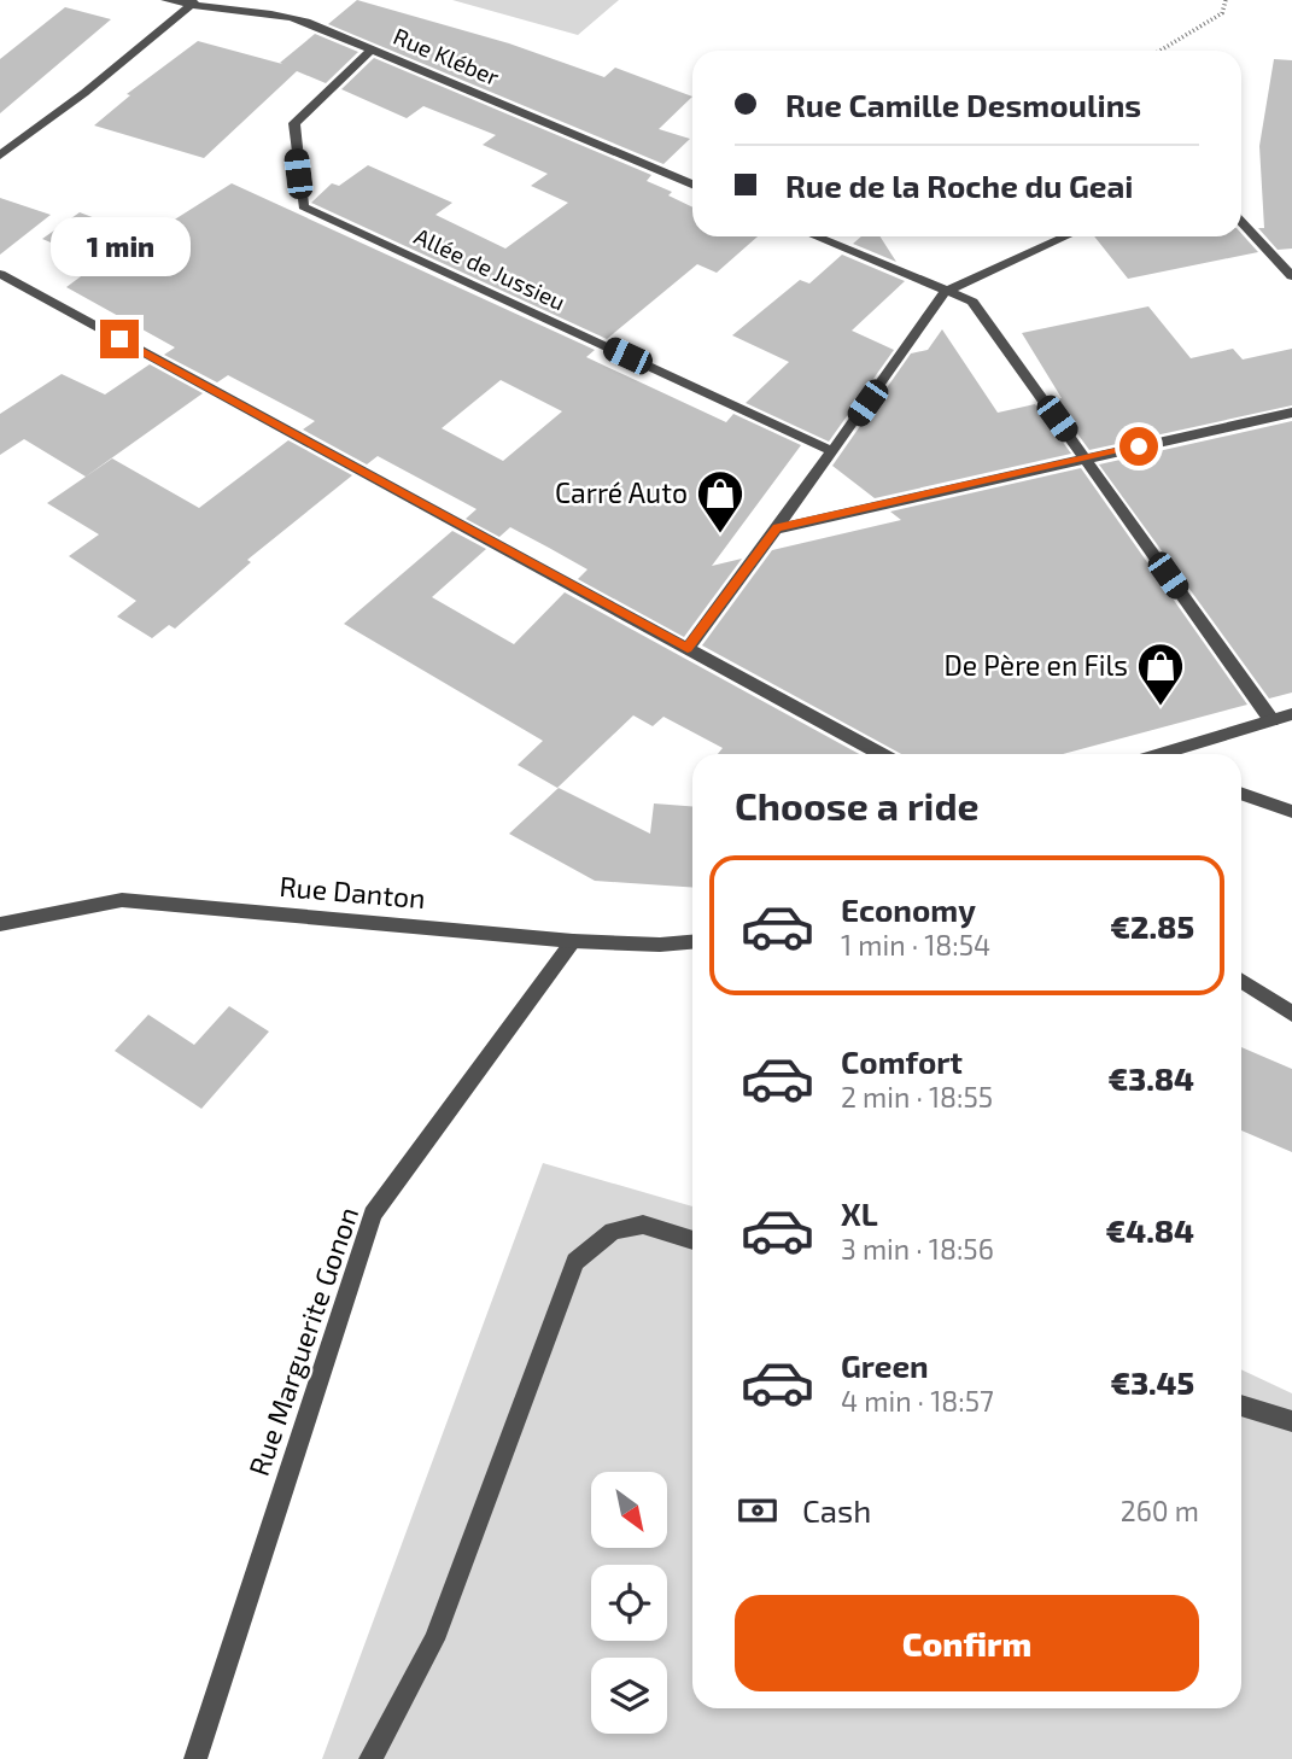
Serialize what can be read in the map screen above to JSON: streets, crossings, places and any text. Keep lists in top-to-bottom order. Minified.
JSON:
{"streets":{"street":["Rue Kléber","Allée de Jussieu","Rue Danton","Rue Marguerite Gonon"]},"crossings":[["Rue Kléber","Allée de Jussieu"],["Rue Danton","Rue Marguerite Gonon"]],"places":{"shop":["Carré Auto","De Père en Fils"]},"north":"bottom right","page":{"banner":["Rue Camille Desmoulins","Rue de la Roche du Geai"],"bubble":"1 min","heading":"Choose a ride","list":[{"name":"Economy","note":"1 min · 18:54","value":"€2.85"},{"name":"Comfort","note":"2 min · 18:55","value":"€3.84"},{"name":"XL","note":"3 min · 18:56","value":"€4.84"},{"name":"Green","note":"4 min · 18:57","value":"€3.45"}],"pay":["Cash","260 m"],"buttons":"Confirm"}}
